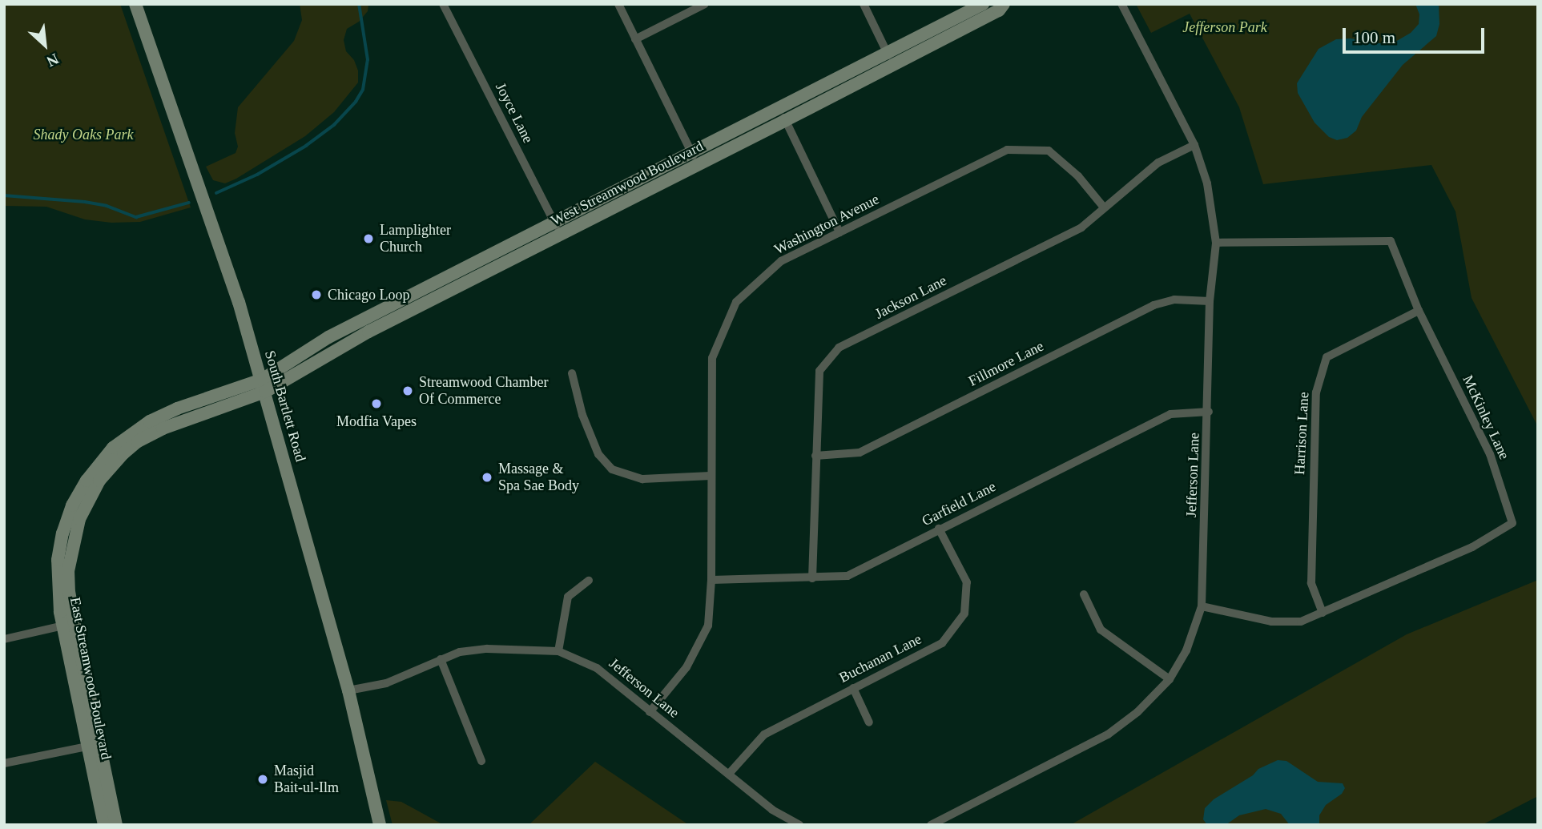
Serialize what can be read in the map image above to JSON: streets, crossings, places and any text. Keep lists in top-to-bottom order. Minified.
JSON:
{"streets":{"street":["Joyce Lane","West Streamwood Boulevard","Washington Avenue","Jackson Lane","Fillmore Lane","South Bartlett Road","McKinley Lane","Harrison Lane","Jefferson Lane","Garfield Lane","Buchanan Lane","East Streamwood Boulevard"]},"crossings":[["Joyce Lane","West Streamwood Boulevard"],["West Streamwood Boulevard","South Bartlett Road"],["West Streamwood Boulevard","East Streamwood Boulevard"],["Washington Avenue","Jackson Lane"],["Washington Avenue","Jefferson Lane"],["Washington Avenue","Garfield Lane"],["Jackson Lane","Fillmore Lane"],["Jackson Lane","Jefferson Lane"],["Jackson Lane","Garfield Lane"],["Fillmore Lane","Jefferson Lane"],["South Bartlett Road","Jefferson Lane"],["South Bartlett Road","East Streamwood Boulevard"],["McKinley Lane","Harrison Lane"],["McKinley Lane","Jefferson Lane"],["Jefferson Lane","Garfield Lane"],["Jefferson Lane","Buchanan Lane"],["Garfield Lane","Buchanan Lane"]],"parks":["Jefferson Park","Shady Oaks Park"],"places":["Lamplighter Church","Chicago Loop","Streamwood Chamber Of Commerce","Modfia Vapes","Massage & Spa Sae Body","Masjid Bait-ul-Ilm"],"scale_bar":"100 m","north":"bottom right"}
